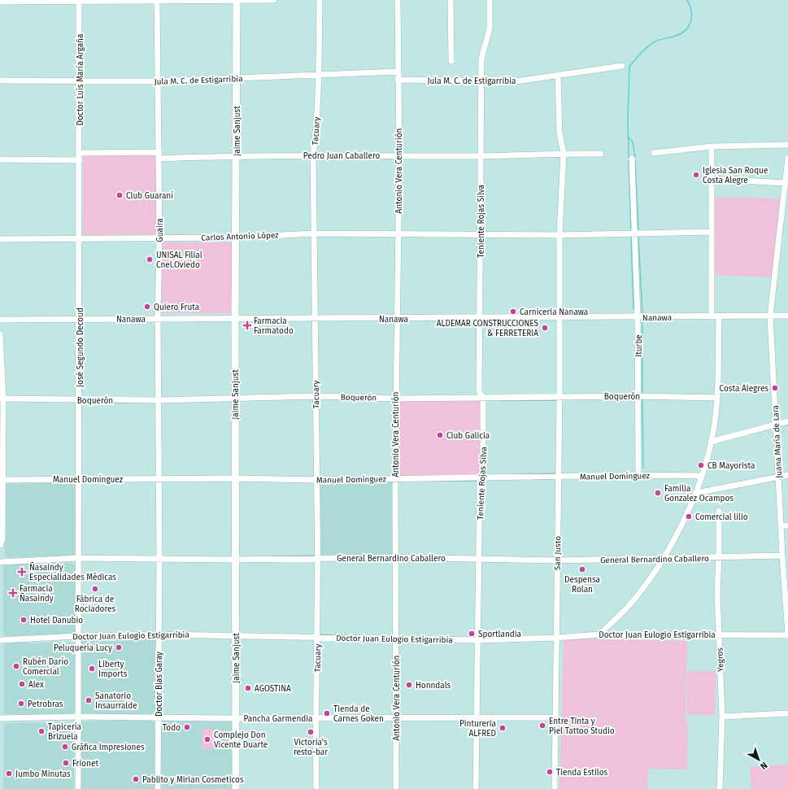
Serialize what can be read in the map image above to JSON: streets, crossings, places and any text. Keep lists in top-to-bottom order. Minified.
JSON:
{"streets":{"main road":["Jaime Sanjust"],"street":["Doctor Luís María Argaña","Jula M. C. de Estigarribia","Tacuary","Pedro Juan Caballero","Antonio Vera Centurión","Teniente Rojas Silva","Guaira","Carlos Antonio López","Nanawa","Iturbe","José Segundo Decoud","Boquerón","Juana María de Lara","Manuel Domínguez","San Justo","General Bernardino Caballero","Doctor Juan Eulogio Estigarribia","Yegros","Doctor Blas Garay","Pancha Garmendia"]},"crossings":[["Doctor Luís María Argaña","Jula M. C. de Estigarribia"],["Doctor Luís María Argaña","Pedro Juan Caballero"],["Doctor Luís María Argaña","José Segundo Decoud"],["Jula M. C. de Estigarribia","Jaime Sanjust"],["Jula M. C. de Estigarribia","Tacuary"],["Jula M. C. de Estigarribia","Antonio Vera Centurión"],["Jula M. C. de Estigarribia","Teniente Rojas Silva"],["Jula M. C. de Estigarribia","Guaira"],["Jula M. C. de Estigarribia","San Justo"],["Jaime Sanjust","Pedro Juan Caballero"],["Jaime Sanjust","Carlos Antonio López"],["Jaime Sanjust","Nanawa"],["Jaime Sanjust","Boquerón"],["Jaime Sanjust","Manuel Domínguez"],["Jaime Sanjust","General Bernardino Caballero"],["Jaime Sanjust","Doctor Juan Eulogio Estigarribia"],["Jaime Sanjust","Pancha Garmendia"],["Tacuary","Pedro Juan Caballero"],["Tacuary","Carlos Antonio López"],["Tacuary","Nanawa"],["Tacuary","Boquerón"],["Tacuary","Manuel Domínguez"],["Tacuary","General Bernardino Caballero"],["Tacuary","Doctor Juan Eulogio Estigarribia"],["Tacuary","Pancha Garmendia"],["Pedro Juan Caballero","Antonio Vera Centurión"],["Pedro Juan Caballero","Teniente Rojas Silva"],["Pedro Juan Caballero","Guaira"],["Pedro Juan Caballero","San Justo"],["Antonio Vera Centurión","Carlos Antonio López"],["Antonio Vera Centurión","Nanawa"],["Antonio Vera Centurión","Boquerón"],["Antonio Vera Centurión","Manuel Domínguez"],["Antonio Vera Centurión","General Bernardino Caballero"],["Antonio Vera Centurión","Doctor Juan Eulogio Estigarribia"],["Antonio Vera Centurión","Pancha Garmendia"],["Teniente Rojas Silva","Carlos Antonio López"],["Teniente Rojas Silva","Nanawa"],["Teniente Rojas Silva","Boquerón"],["Teniente Rojas Silva","Manuel Domínguez"],["Teniente Rojas Silva","General Bernardino Caballero"],["Teniente Rojas Silva","Doctor Juan Eulogio Estigarribia"],["Teniente Rojas Silva","Pancha Garmendia"],["Guaira","Carlos Antonio López"],["Guaira","Nanawa"],["Guaira","Boquerón"],["Guaira","Manuel Domínguez"],["Guaira","General Bernardino Caballero"],["Guaira","Doctor Blas Garay"],["Carlos Antonio López","Iturbe"],["Carlos Antonio López","José Segundo Decoud"],["Carlos Antonio López","San Justo"],["Nanawa","Iturbe"],["Nanawa","José Segundo Decoud"],["Nanawa","Juana María de Lara"],["Nanawa","San Justo"],["Iturbe","Boquerón"],["Iturbe","Manuel Domínguez"],["José Segundo Decoud","Boquerón"],["José Segundo Decoud","Manuel Domínguez"],["José Segundo Decoud","General Bernardino Caballero"],["José Segundo Decoud","Doctor Juan Eulogio Estigarribia"],["José Segundo Decoud","Pancha Garmendia"],["Boquerón","San Justo"],["Juana María de Lara","General Bernardino Caballero"],["Juana María de Lara","Doctor Juan Eulogio Estigarribia"],["Manuel Domínguez","San Justo"],["San Justo","General Bernardino Caballero"],["San Justo","Doctor Juan Eulogio Estigarribia"],["San Justo","Pancha Garmendia"],["General Bernardino Caballero","Yegros"],["General Bernardino Caballero","Doctor Blas Garay"],["Doctor Juan Eulogio Estigarribia","Yegros"],["Doctor Juan Eulogio Estigarribia","Doctor Blas Garay"],["Doctor Blas Garay","Pancha Garmendia"]],"places":{"other":["Iglesia San Roque Costa Alegre","Club Guaraní","UNISAL Filial Cnel.Oviedo","Quiero Fruta","Carniceria Nanawa","ALDEMAR CONSTRUCCIONES & FERRETERIA","Costa Alegres","Club Galicia","CB Mayorista","Familia Gonzalez Ocampos","Comercial lilio","Despensa Rolan","Fábrica de Rociadores","Hotel Danubio","Sportlandia","Peluquería Lucy","Rubén Darío Comercial","Liberty Imports","Alex","Honndals","AGOSTINA","Sanatorio Insaurralde","Petrobras","Tienda de Carnes Goken","Entre Tinta y Piel Tattoo Studio","Todo","Pintureria ALFRED","Tapicería Brizuela","Victoria's resto-bar","Complejo Don Vicente Duarte","Gráfica Impresiones","Frionet","Tienda Estilos","Jumbo Minutas","Pablito y Mirian Cosmeticos"],"health":["Farmacia Farmatodo","Ñasaindy Especialidades Médicas","Farmacia Ñasaindy"]},"north":"bottom right"}
